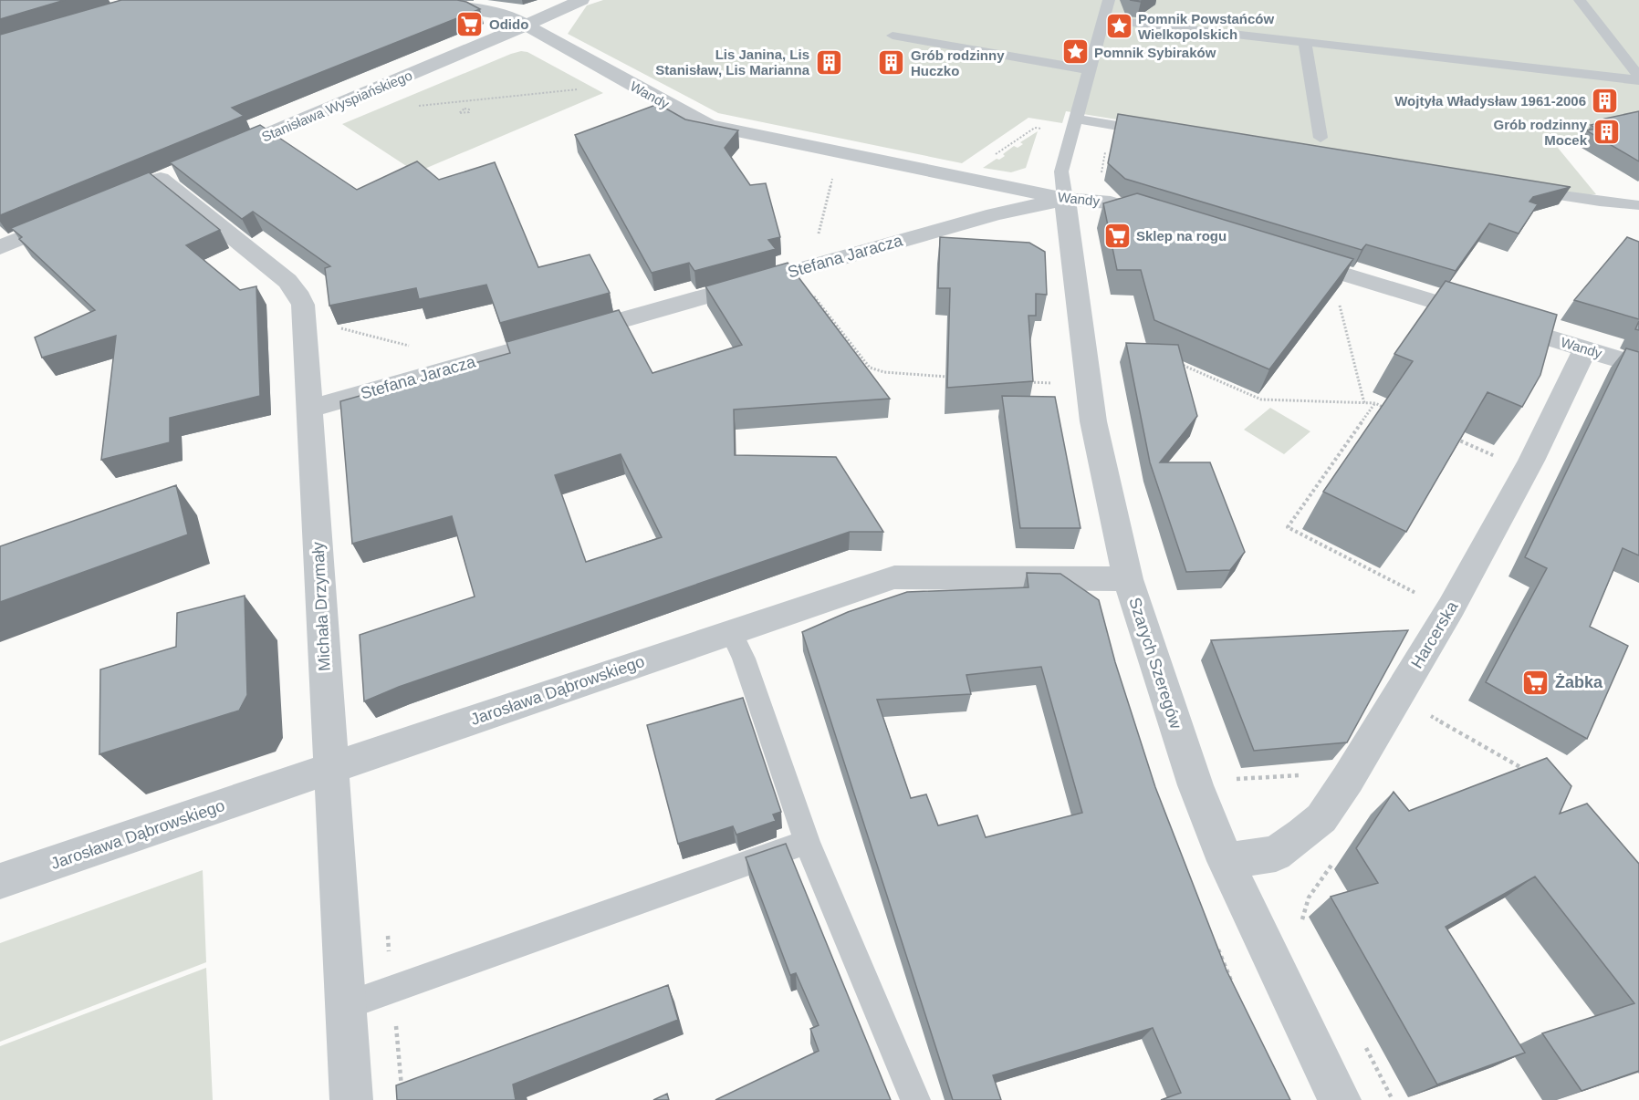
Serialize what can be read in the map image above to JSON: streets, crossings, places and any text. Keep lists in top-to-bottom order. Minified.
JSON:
{"streets":{"street":["Wandy","Stanisława Wyspiańskiego","Stefana Jaracza","Michała Drzymały","Harcerska","Szarych Szeregów","Jarosława Dąbrowskiego"]},"crossings":[["Wandy","Stanisława Wyspiańskiego"],["Wandy","Stefana Jaracza"],["Wandy","Harcerska"],["Wandy","Szarych Szeregów"],["Stefana Jaracza","Michała Drzymały"],["Stefana Jaracza","Szarych Szeregów"],["Michała Drzymały","Jarosława Dąbrowskiego"],["Harcerska","Szarych Szeregów"],["Szarych Szeregów","Jarosława Dąbrowskiego"]],"places":{"supermarket":["Odido","Sklep na rogu","Żabka"],"place":["Pomnik Powstańców Wielkopolskich","Pomnik Sybiraków"],"building":["Lis Janina, Lis Stanisław, Lis Marianna","Grób rodzinny Huczko","Wojtyła Władysław 1961-2006","Grób rodzinny Mocek"]}}
